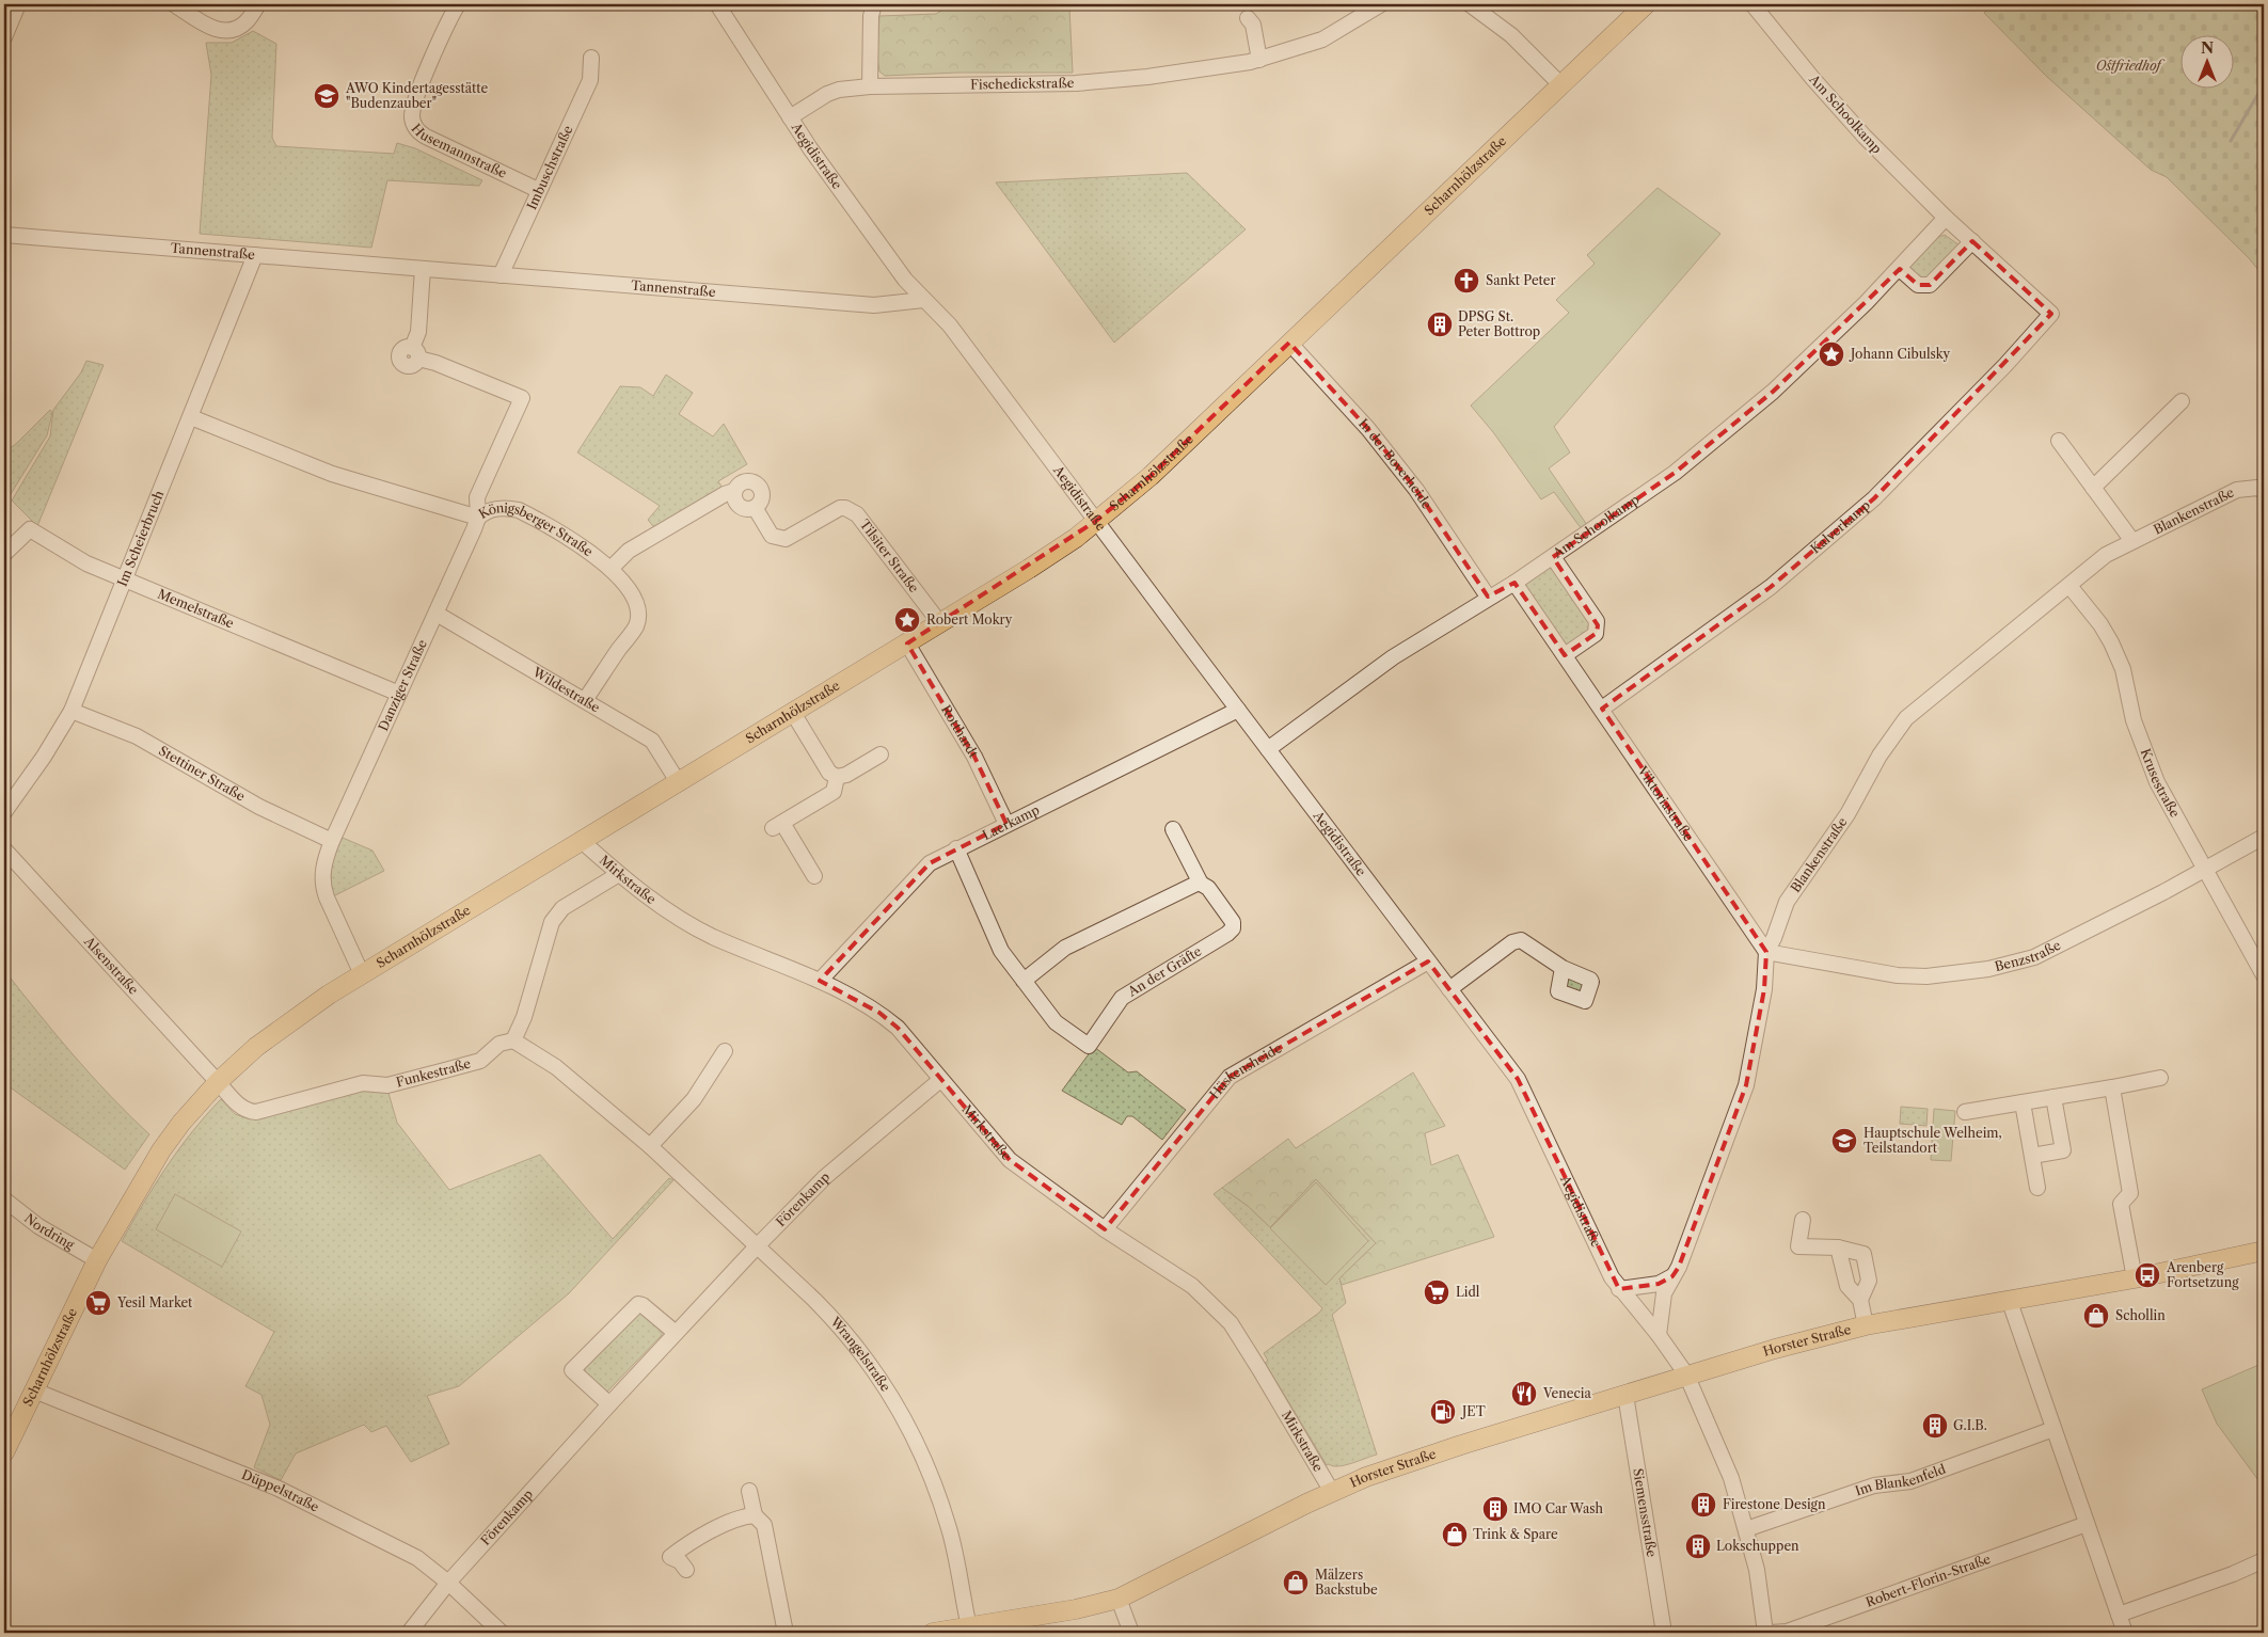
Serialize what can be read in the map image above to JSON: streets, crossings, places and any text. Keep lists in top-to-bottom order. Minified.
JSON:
{"streets":{"main road":["Scharnhölzstraße","Horster Straße"],"street":["Fischedickstraße","Am Schoolkamp","Husemannstraße","Aegidistraße","Imbuschstraße","Tannenstraße","In der Boverheide","Blankenstraße","Kalverkamp","Königsberger Straße","Im Scheierbruch","Tilsiter Straße","Memelstraße","Danziger Straße","Wildestraße","Rotthardt","Stettiner Straße","Krusestraße","Viktoriastraße","Laerkamp","Mirkstraße","Benzstraße","Alsenstraße","An der Gräfte","Funkestraße","Hüskensheide","Förenkamp","Nordring","Wrangelstraße","Im Blankenfeld","Düppelstraße","Siemensstraße","Robert-Florin-Straße"]},"crossings":[["Fischedickstraße","Aegidistraße"],["Am Schoolkamp","Aegidistraße"],["Am Schoolkamp","In der Boverheide"],["Am Schoolkamp","Kalverkamp"],["Am Schoolkamp","Viktoriastraße"],["Husemannstraße","Imbuschstraße"],["Aegidistraße","Scharnhölzstraße"],["Aegidistraße","Tannenstraße"],["Aegidistraße","Blankenstraße"],["Aegidistraße","Laerkamp"],["Aegidistraße","Hüskensheide"],["Aegidistraße","Horster Straße"],["Aegidistraße","Im Blankenfeld"],["Imbuschstraße","Tannenstraße"],["Scharnhölzstraße","In der Boverheide"],["Scharnhölzstraße","Tilsiter Straße"],["Scharnhölzstraße","Danziger Straße"],["Scharnhölzstraße","Wildestraße"],["Scharnhölzstraße","Rotthardt"],["Scharnhölzstraße","Mirkstraße"],["Scharnhölzstraße","Alsenstraße"],["Scharnhölzstraße","Funkestraße"],["Scharnhölzstraße","Nordring"],["Scharnhölzstraße","Düppelstraße"],["Tannenstraße","Im Scheierbruch"],["Tannenstraße","Danziger Straße"],["Blankenstraße","Krusestraße"],["Blankenstraße","Viktoriastraße"],["Blankenstraße","Benzstraße"],["Kalverkamp","Viktoriastraße"],["Königsberger Straße","Im Scheierbruch"],["Königsberger Straße","Danziger Straße"],["Königsberger Straße","Wildestraße"],["Im Scheierbruch","Memelstraße"],["Im Scheierbruch","Stettiner Straße"],["Memelstraße","Danziger Straße"],["Danziger Straße","Wildestraße"],["Danziger Straße","Stettiner Straße"],["Rotthardt","Laerkamp"],["Krusestraße","Benzstraße"],["Viktoriastraße","Benzstraße"],["Laerkamp","Mirkstraße"],["Laerkamp","An der Gräfte"],["Mirkstraße","Hüskensheide"],["Mirkstraße","Förenkamp"],["Mirkstraße","Horster Straße"],["Alsenstraße","Funkestraße"],["Funkestraße","Wrangelstraße"],["Förenkamp","Wrangelstraße"],["Förenkamp","Düppelstraße"],["Horster Straße","Wrangelstraße"],["Horster Straße","Siemensstraße"]],"parks":["Ostfriedhof"],"places":{"school or university":["AWO Kindertagesstätte \"Budenzauber\"","Hauptschule Welheim, Teilstandort"],"church":["Sankt Peter"],"building":["DPSG St. Peter Bottrop","G.I.B.","Firestone Design","IMO Car Wash","Lokschuppen"],"place":["Johann Cibulsky","Robert Mokry"],"bus stop":["Arenberg Fortsetzung"],"supermarket":["Lidl","Yesil Market"],"shop":["Schollin","Trink & Spare","Mälzers Backstube"],"restaurant":["Venecia"],"fuel station":["JET"]},"north":"top"}
